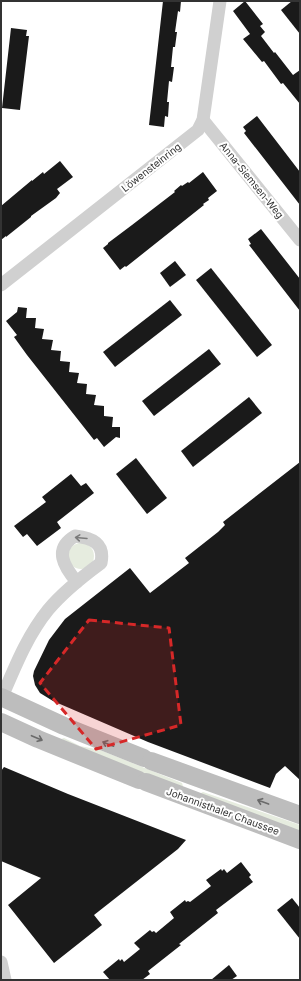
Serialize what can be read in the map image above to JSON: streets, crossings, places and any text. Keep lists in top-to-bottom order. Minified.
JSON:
{"streets":{"main road":["Johannisthaler Chaussee"],"street":["Löwensteinring","Anna-Siemsen-Weg"]},"crossings":[["Löwensteinring","Anna-Siemsen-Weg"]]}
